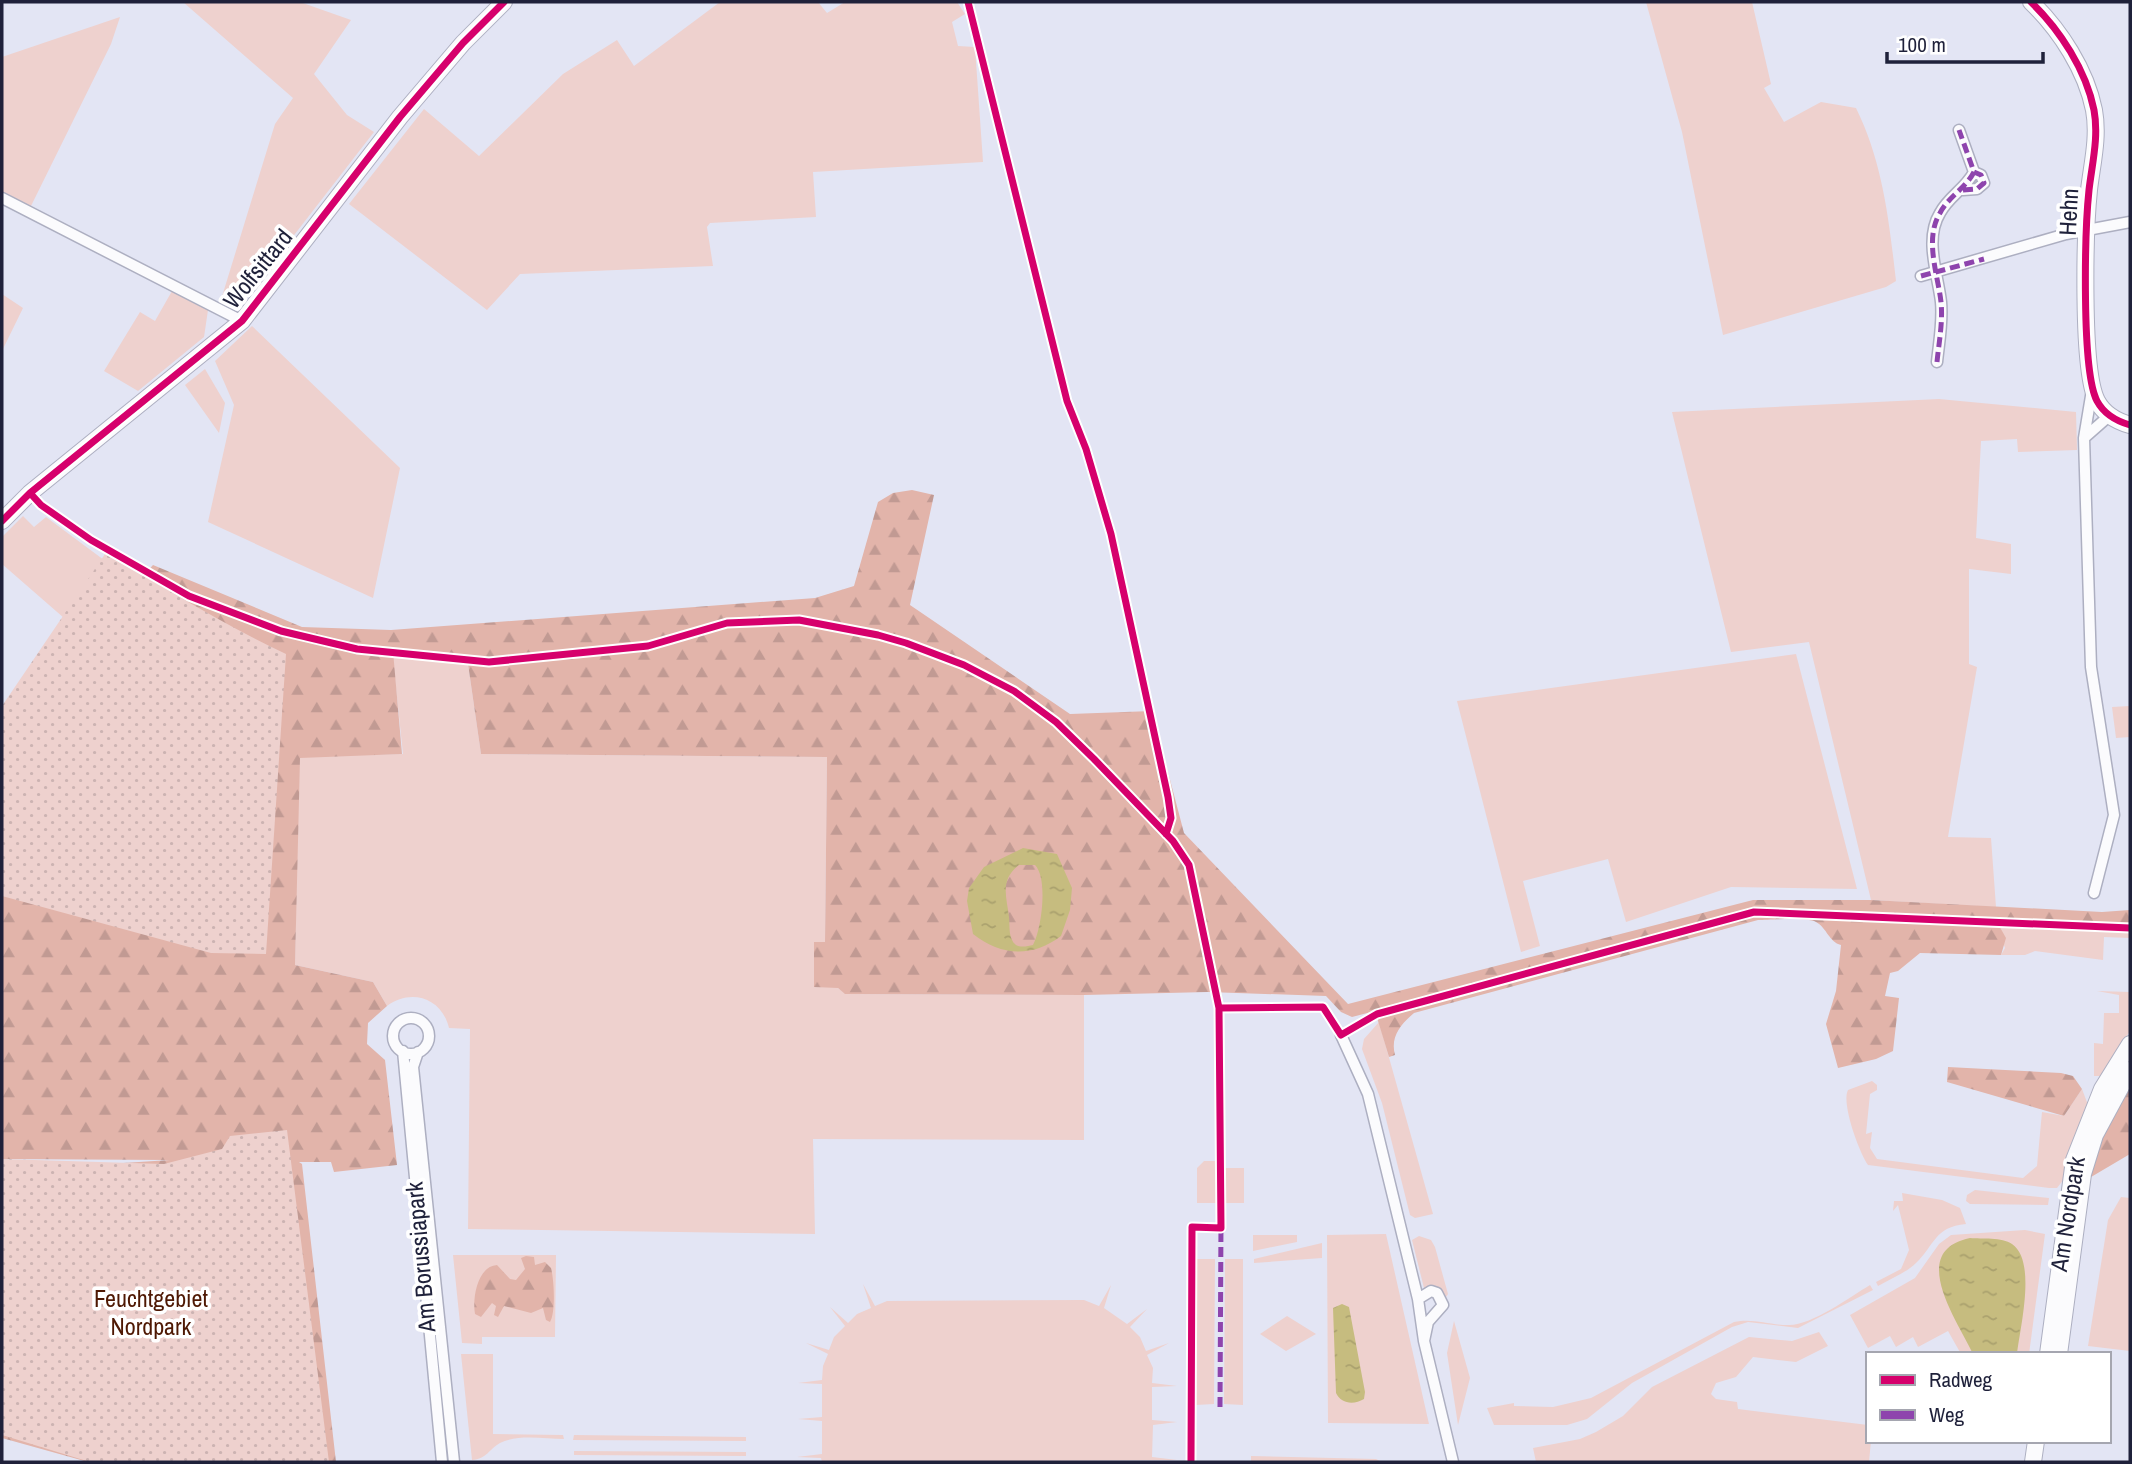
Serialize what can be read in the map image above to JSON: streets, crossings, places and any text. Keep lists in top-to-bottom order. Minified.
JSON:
{"streets":{"street":["Hehn","Wolfsittard","Am Nordpark","Am Borussiapark"]},"parks":["Feuchtgebiet Nordpark"],"legend":["Radweg","Weg"],"scale_bar":"100 m"}
